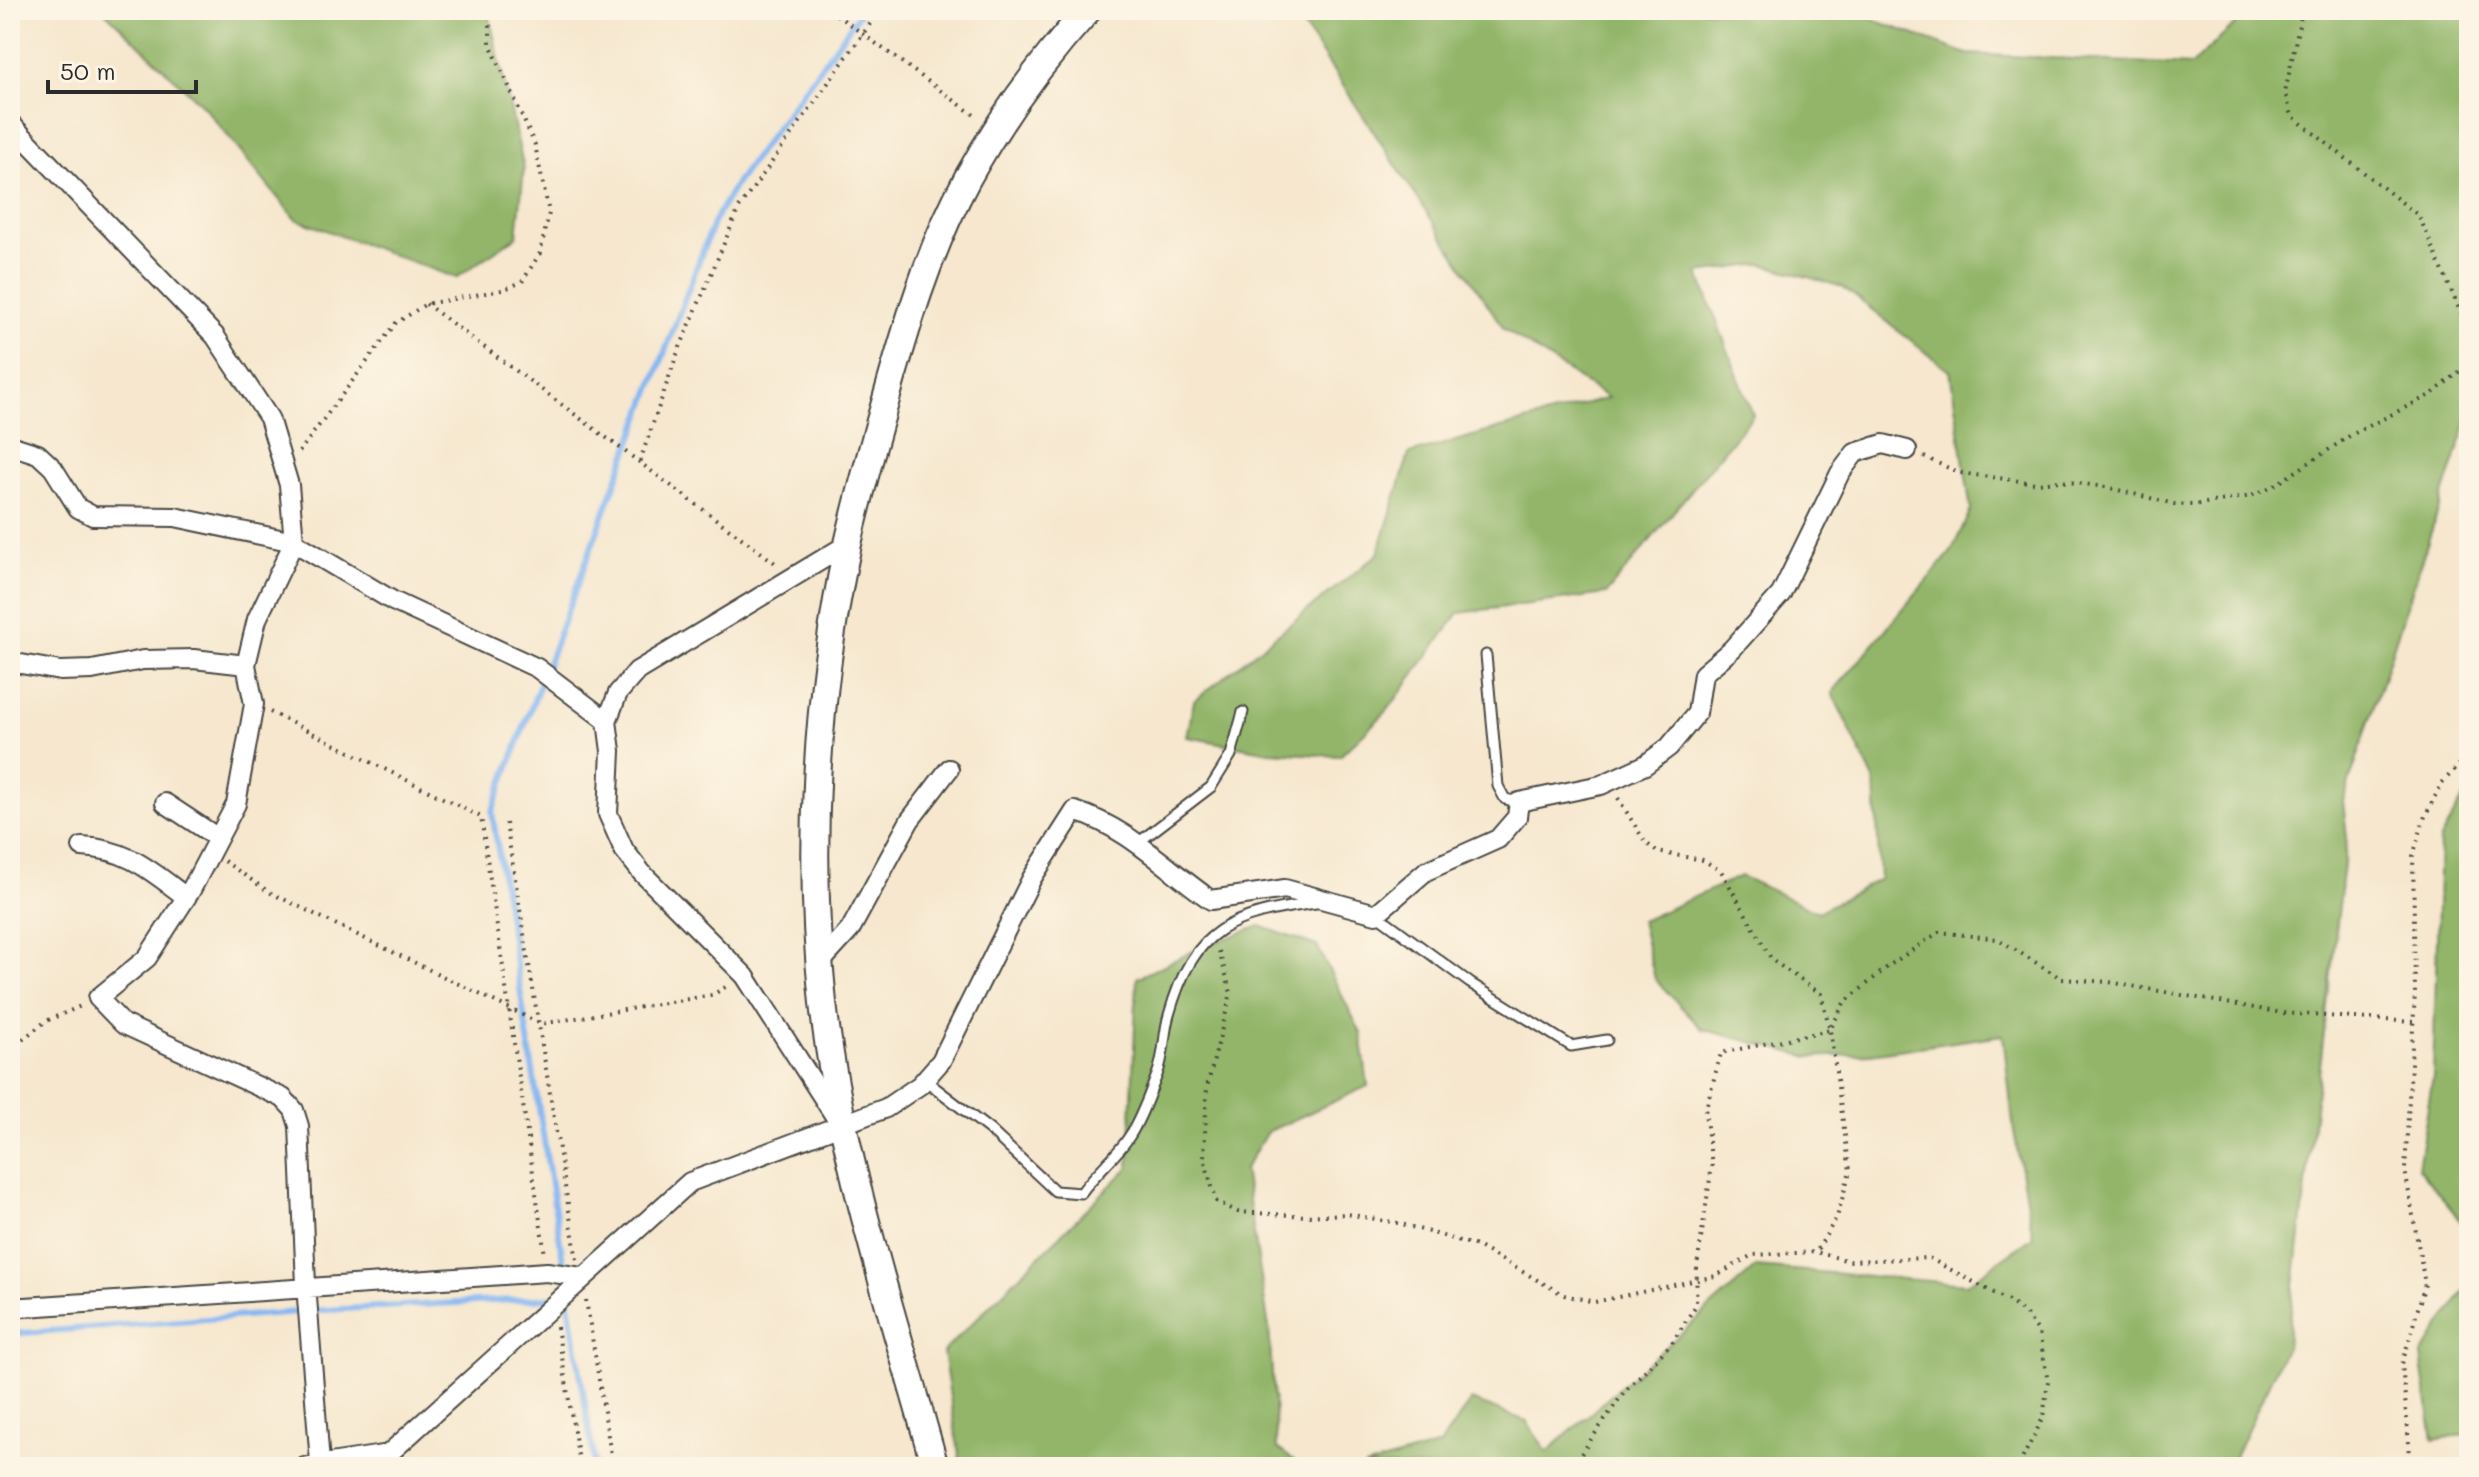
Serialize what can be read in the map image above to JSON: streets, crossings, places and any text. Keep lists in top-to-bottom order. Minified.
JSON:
{"scale_bar":"50 m"}
